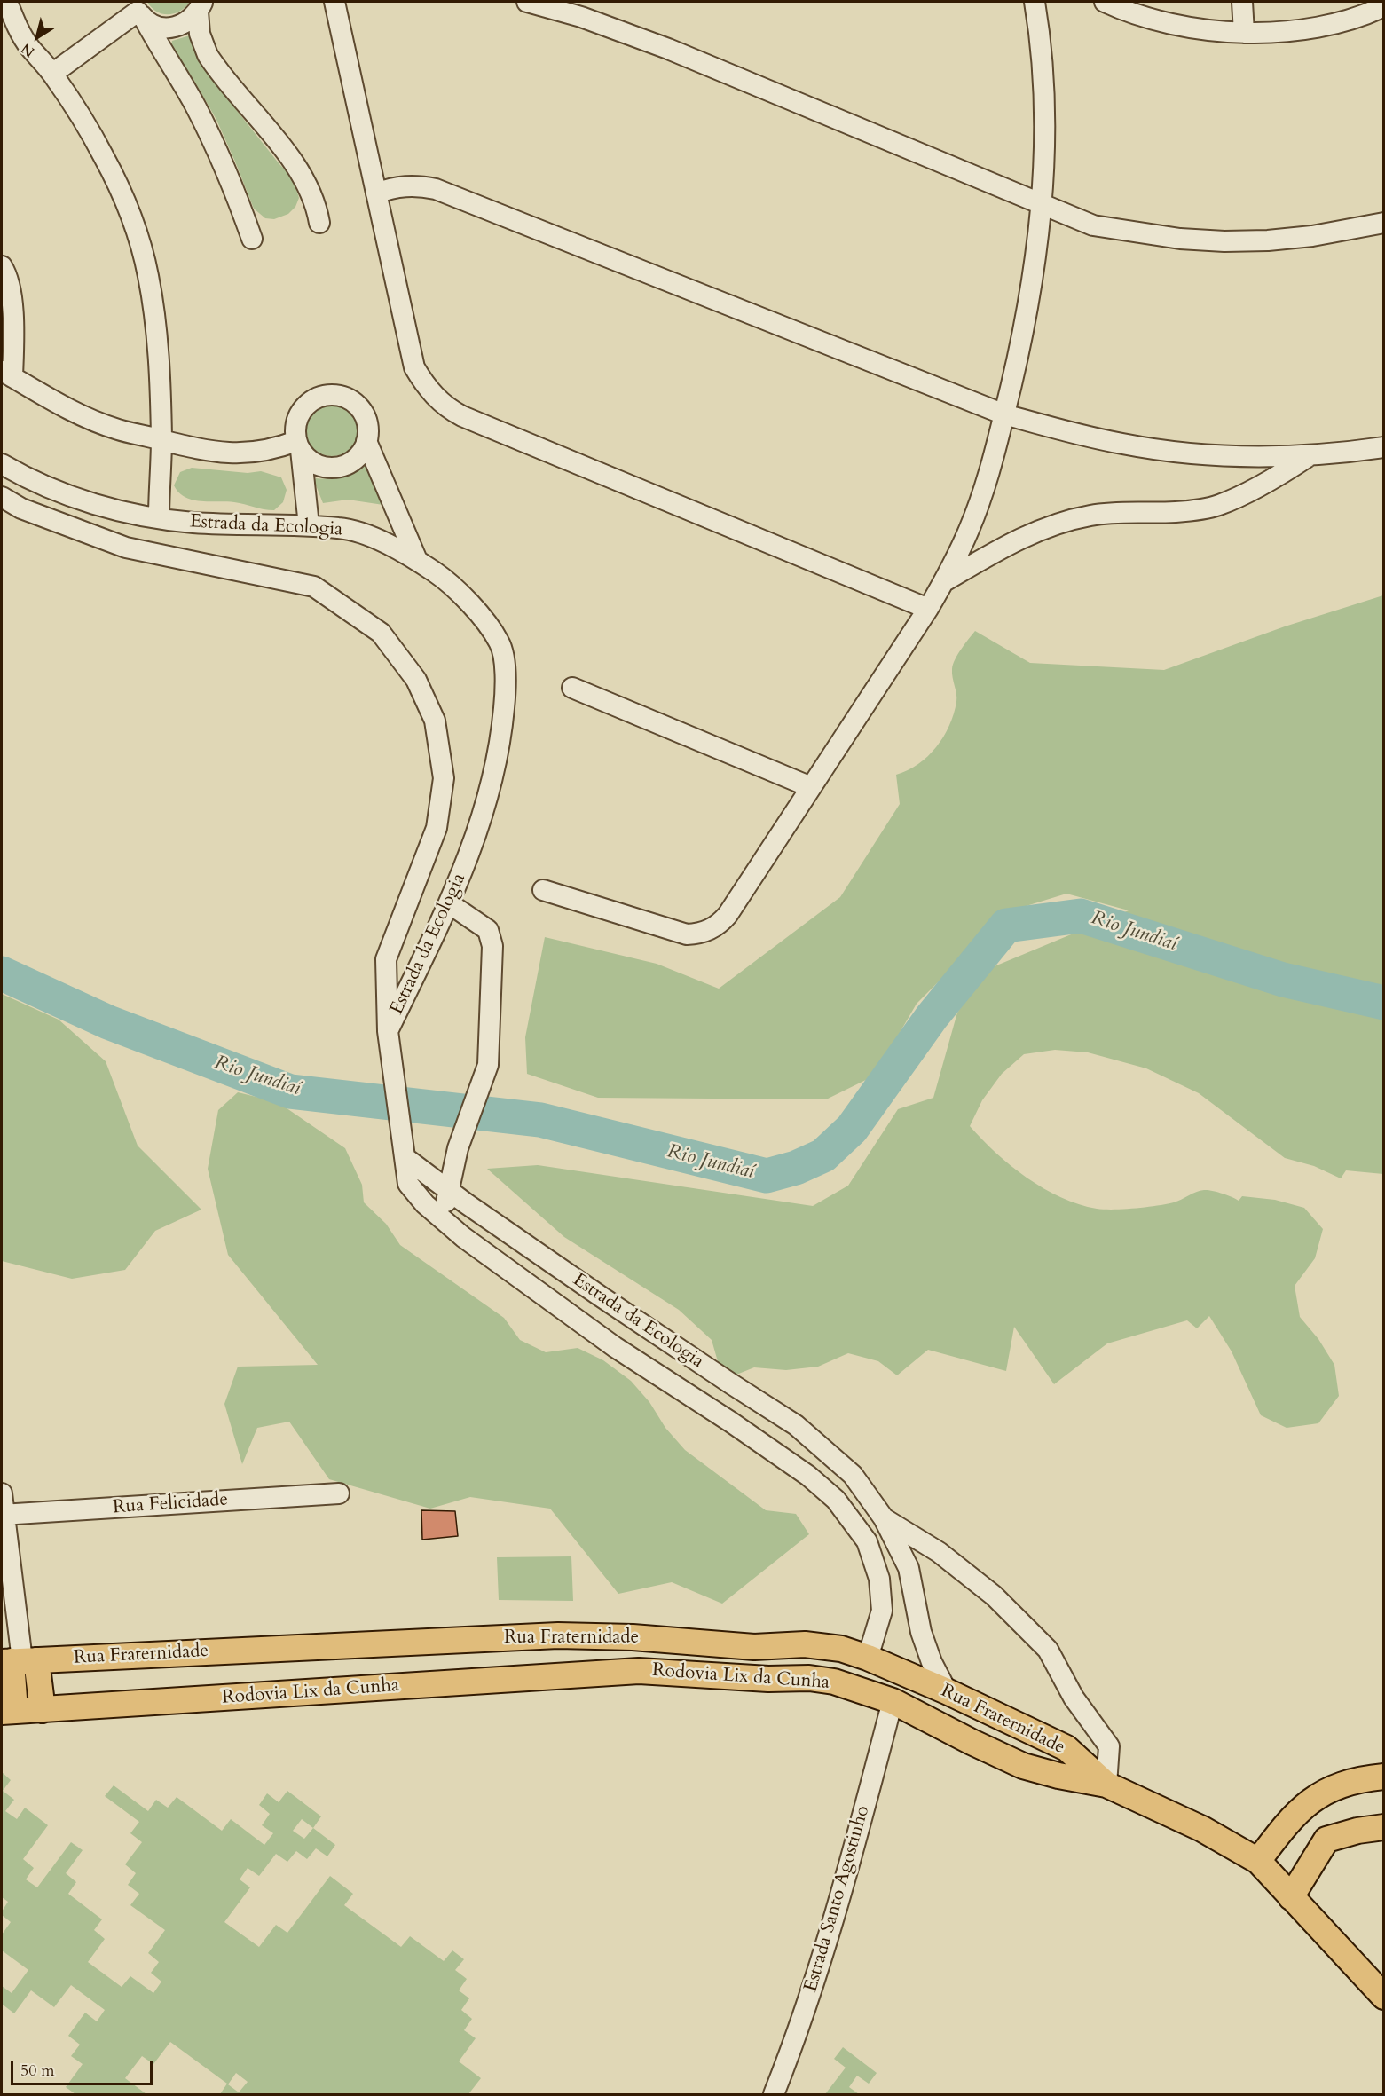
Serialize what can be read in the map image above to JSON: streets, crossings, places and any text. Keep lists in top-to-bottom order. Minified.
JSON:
{"streets":{"main road":["Rua Fraternidade","Rodovia Lix da Cunha"],"street":["Estrada da Ecologia","Rua Felicidade","Estrada Santo Agostinho"]},"crossings":[["Estrada da Ecologia","Rua Fraternidade"],["Rua Fraternidade","Rodovia Lix da Cunha"],["Rodovia Lix da Cunha","Estrada Santo Agostinho"]],"water":["Rio Jundiaí"],"scale_bar":"50 m","north":"bottom left"}
